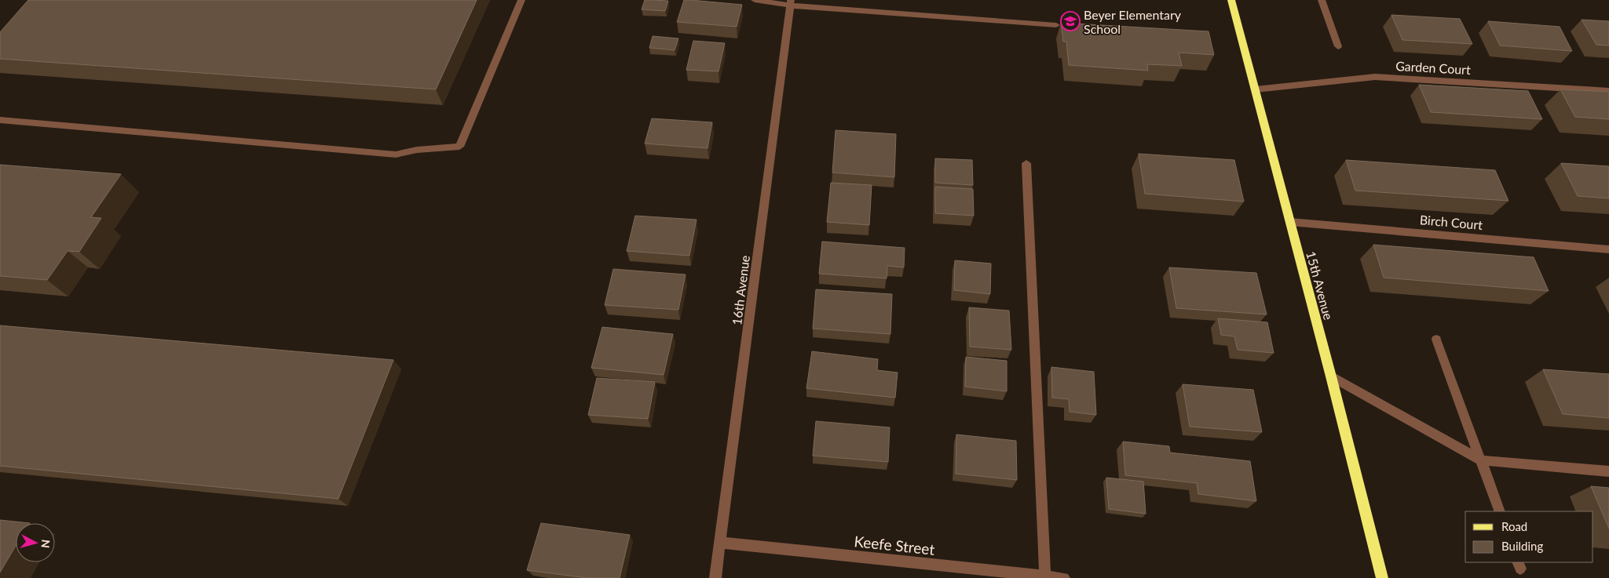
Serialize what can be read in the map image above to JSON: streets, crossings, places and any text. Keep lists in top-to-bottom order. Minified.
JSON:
{"streets":{"main road":["15th Avenue"],"street":["Garden Court","Birch Court","16th Avenue","Keefe Street"]},"crossings":[["Garden Court","15th Avenue"],["Birch Court","15th Avenue"],["16th Avenue","Keefe Street"]],"places":{"school or university":["Beyer Elementary School"]},"legend":["Road","Building"],"north":"right"}
